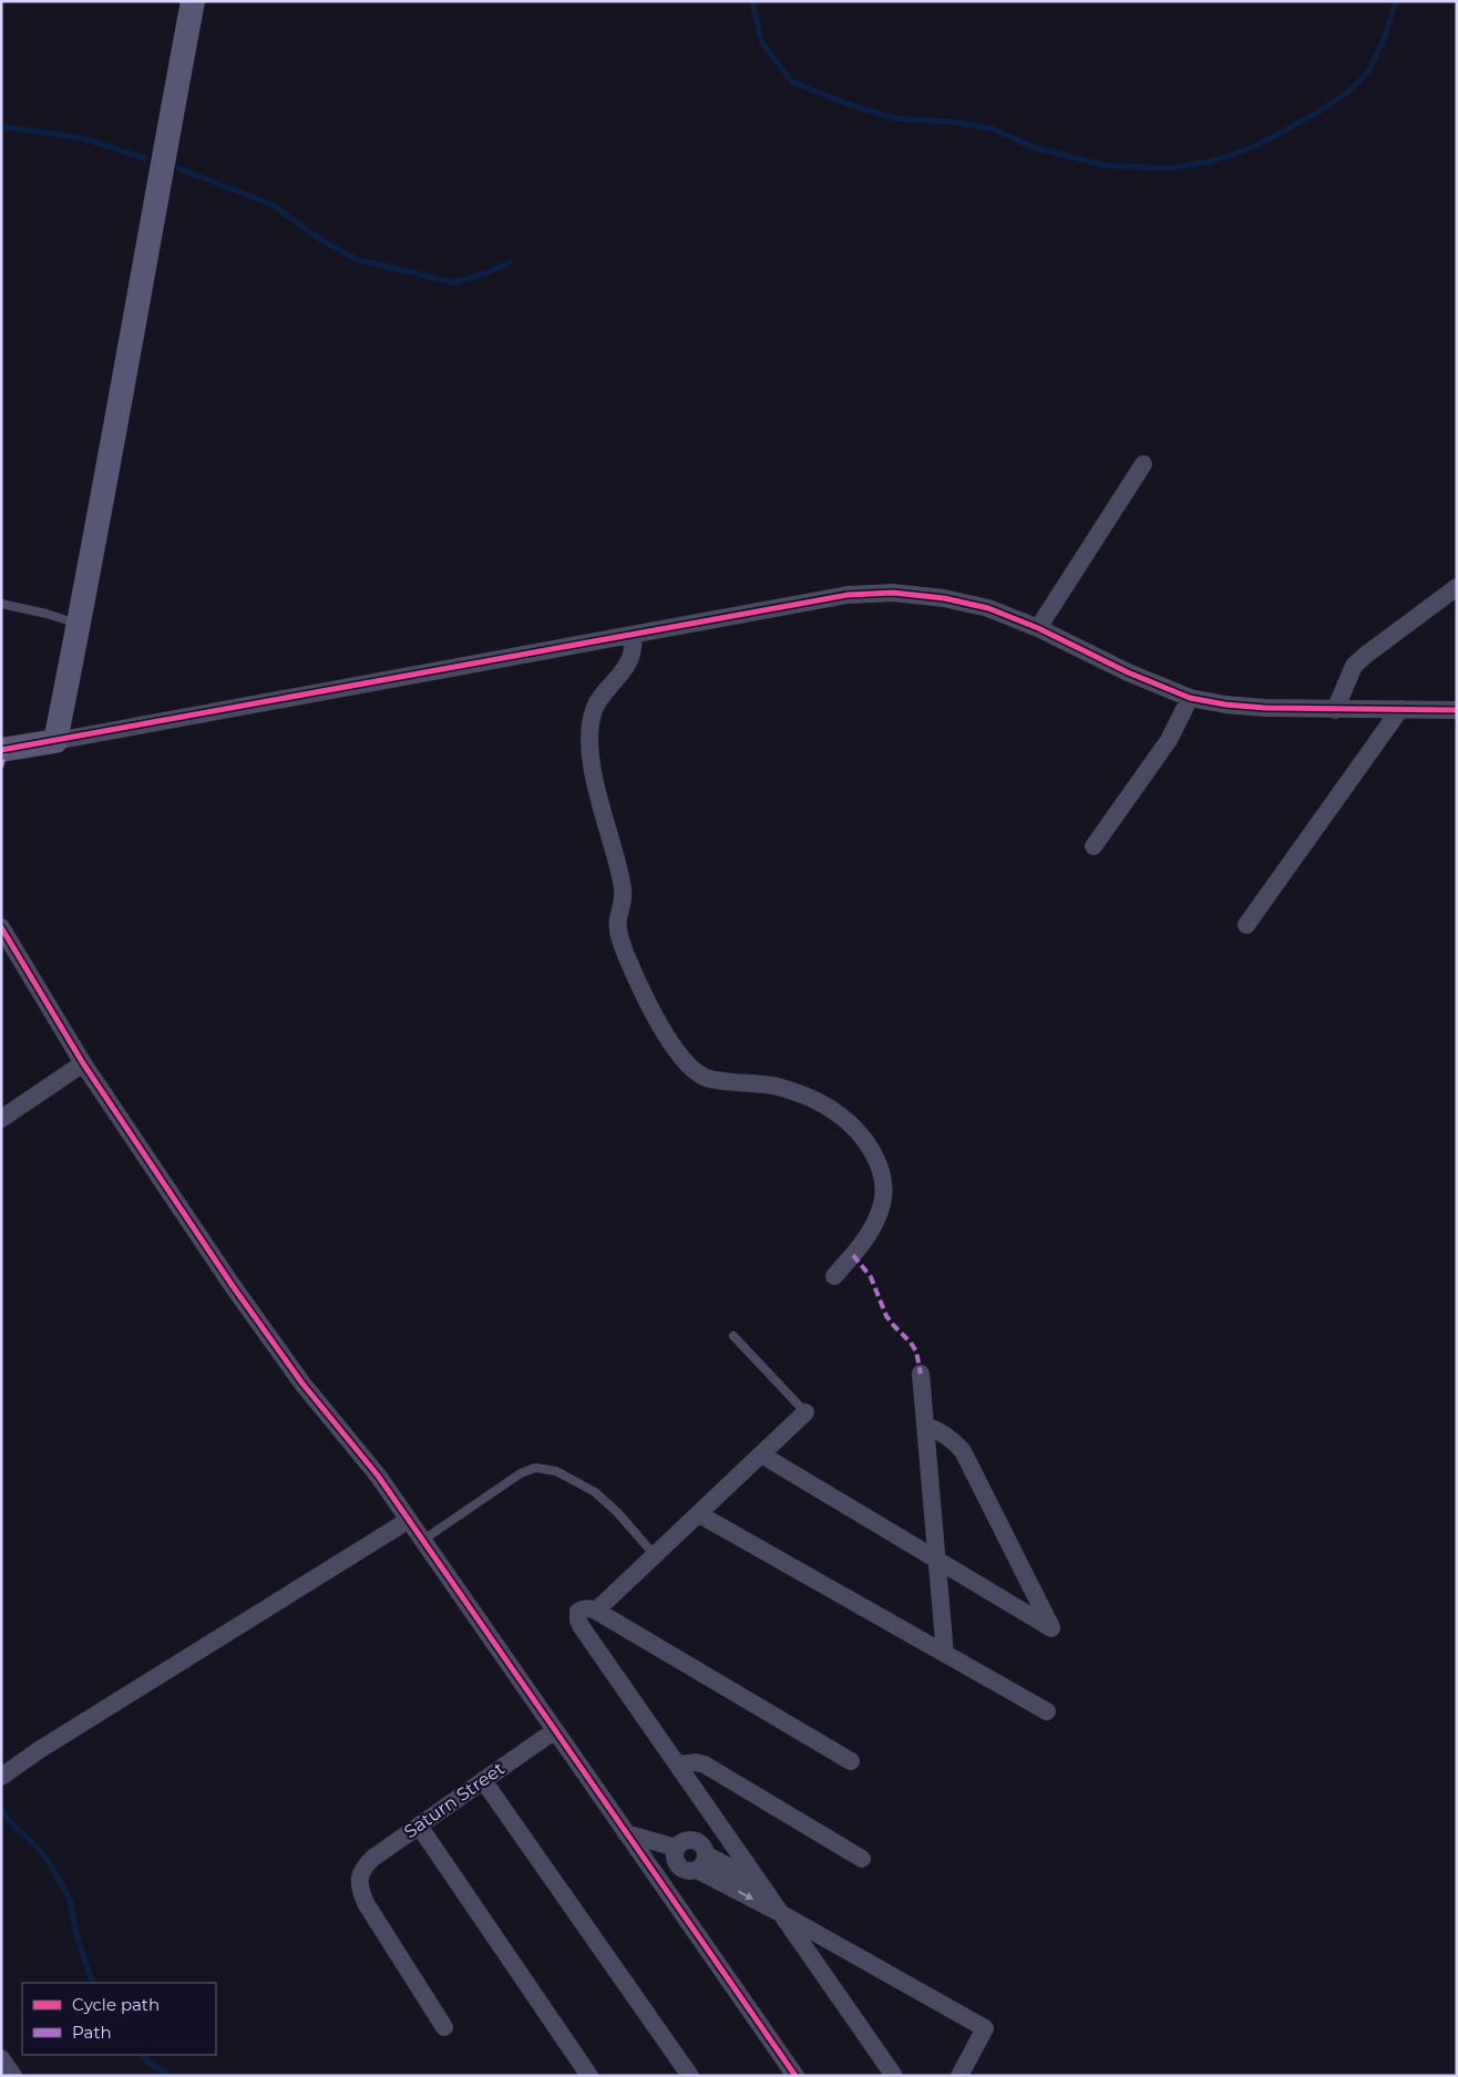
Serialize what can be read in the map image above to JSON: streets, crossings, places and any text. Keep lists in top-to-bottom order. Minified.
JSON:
{"streets":{"street":["Saturn Street"]},"legend":["Cycle path","Path"]}
